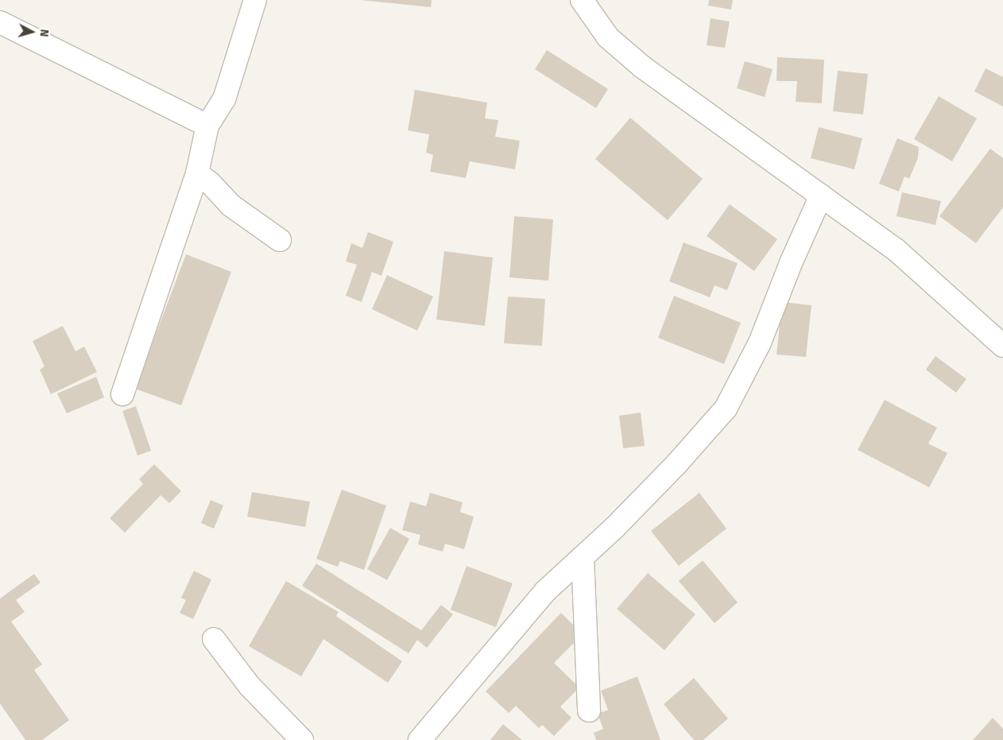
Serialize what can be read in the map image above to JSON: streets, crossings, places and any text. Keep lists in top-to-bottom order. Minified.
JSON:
{"north":"right"}
